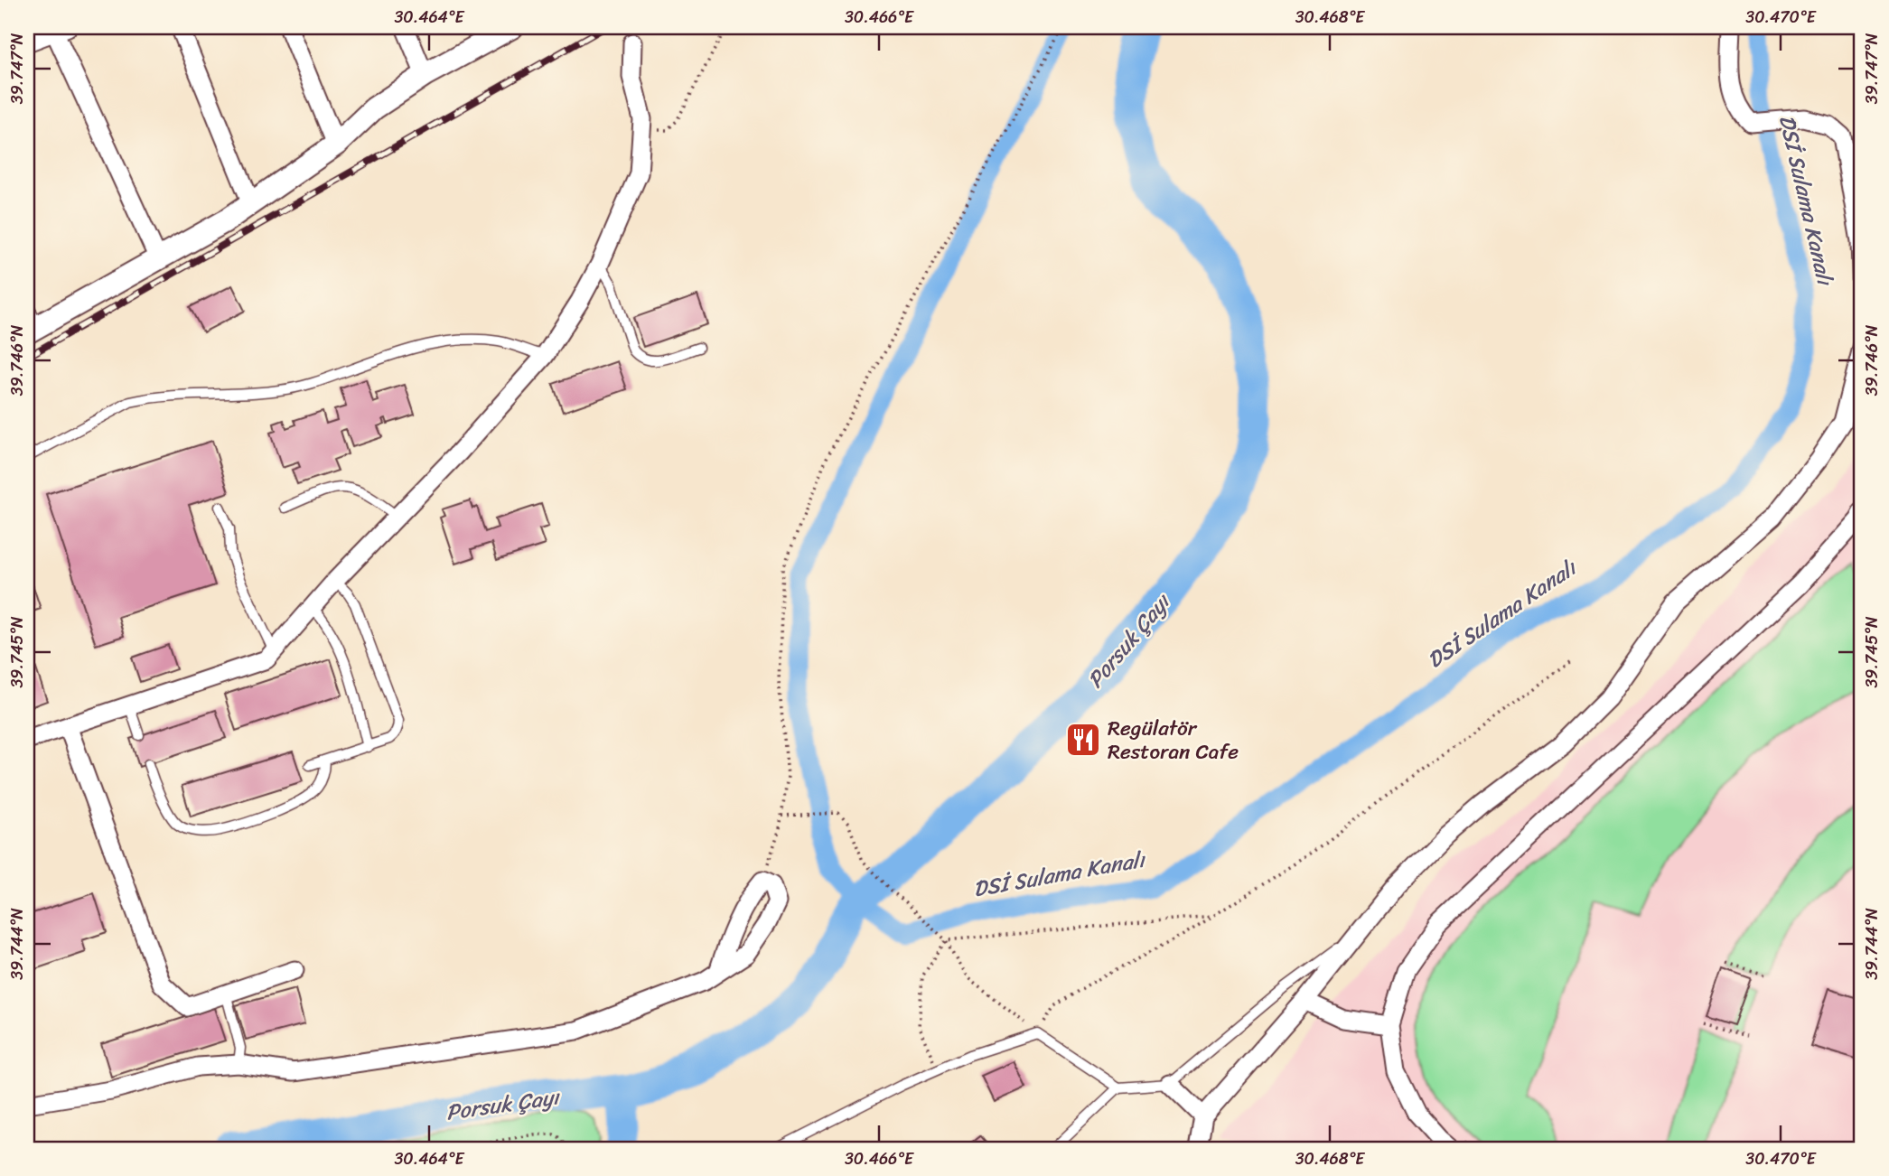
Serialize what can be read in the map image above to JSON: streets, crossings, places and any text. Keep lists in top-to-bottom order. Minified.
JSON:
{"water":["DSİ Sulama Kanalı","Porsuk Çayı"],"places":{"restaurant":["Regülatör Restoran Cafe"]},"coordinates":["30.464°E","30.466°E","30.468°E","30.470°E","39.747°N","39.746°N","39.745°N","39.744°N"]}
